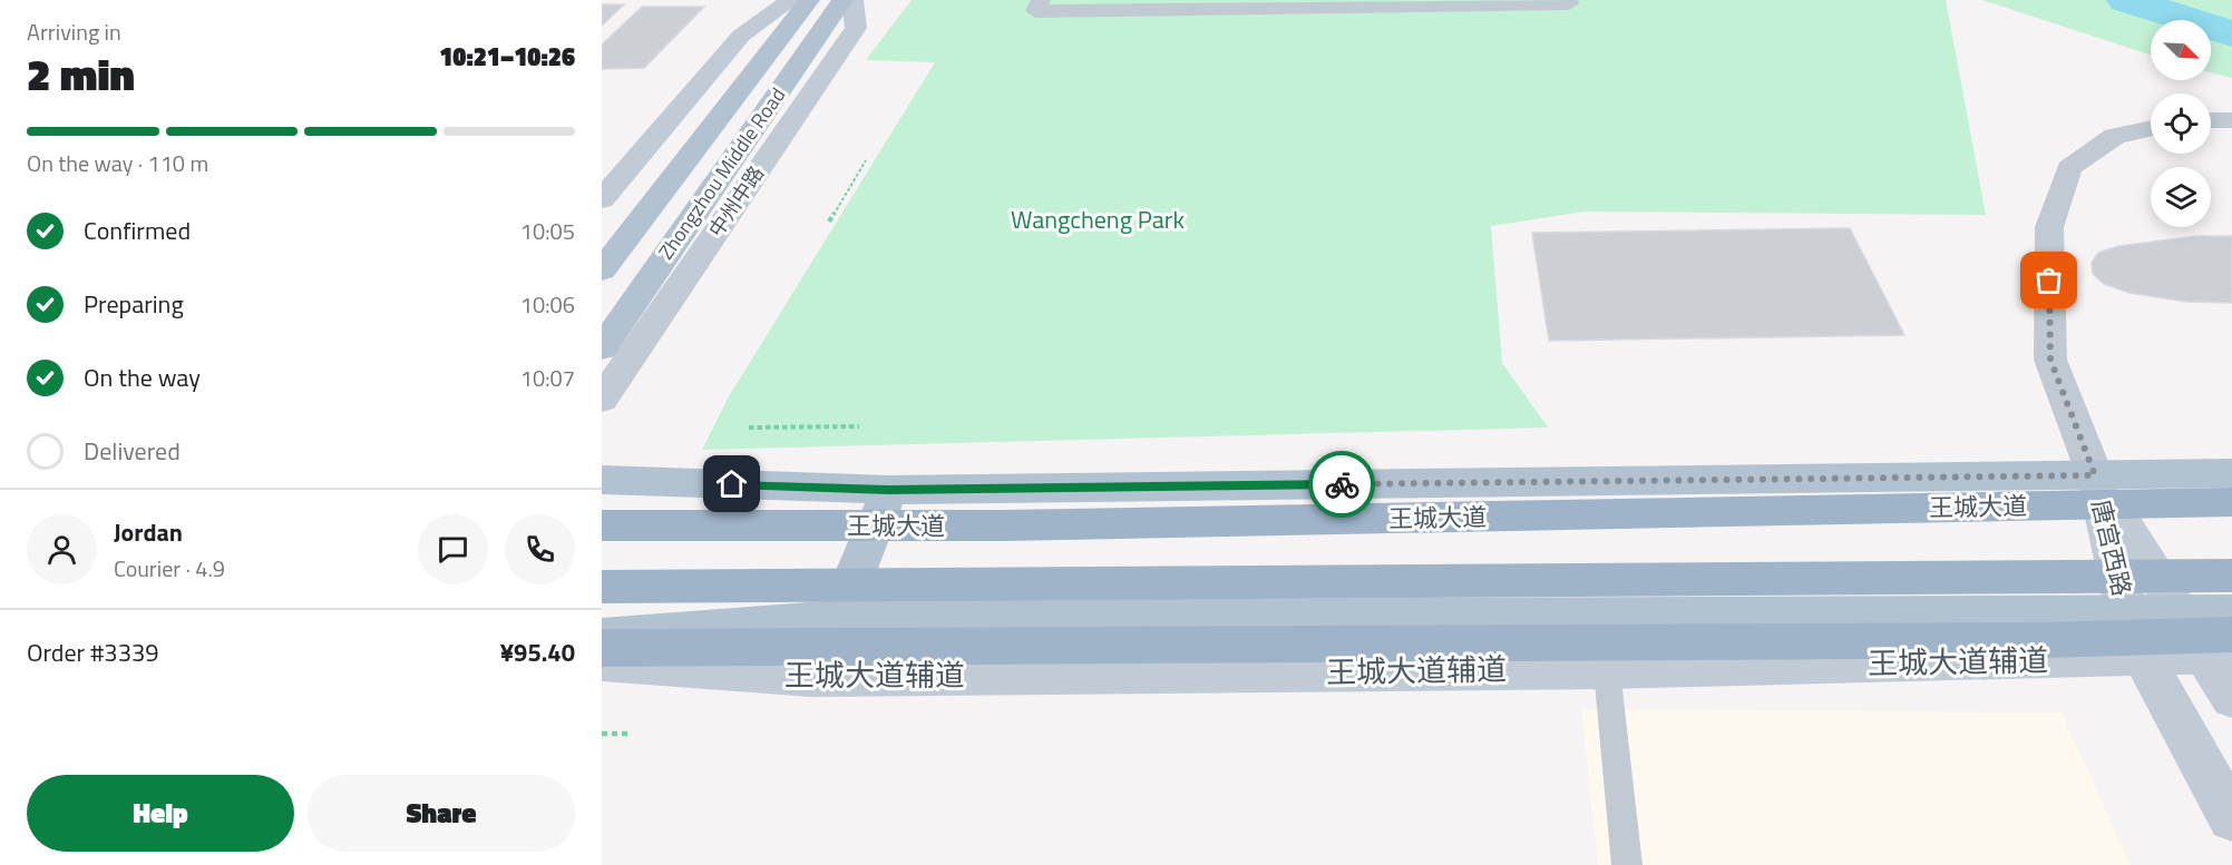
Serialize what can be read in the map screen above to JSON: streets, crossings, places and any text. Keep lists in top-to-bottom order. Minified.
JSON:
{"streets":{"highway":["王城大道"],"main road":["Zhongzhou Middle Road","中州中路","唐宫西路","王城大道辅道"]},"crossings":[["唐宫西路","王城大道辅道"]],"parks":["Wangcheng Park"],"north":"bottom right","page":{"heading":["2 min","Arriving in","10:21–10:26"],"panel":["Jordan","Courier · 4.9","Order #3339","¥95.40"],"bar":"On the way · 110 m","list":[["Confirmed","10:05"],["Preparing","10:06"],["On the way","10:07"],"Delivered"],"buttons":["Help","Share"]}}
